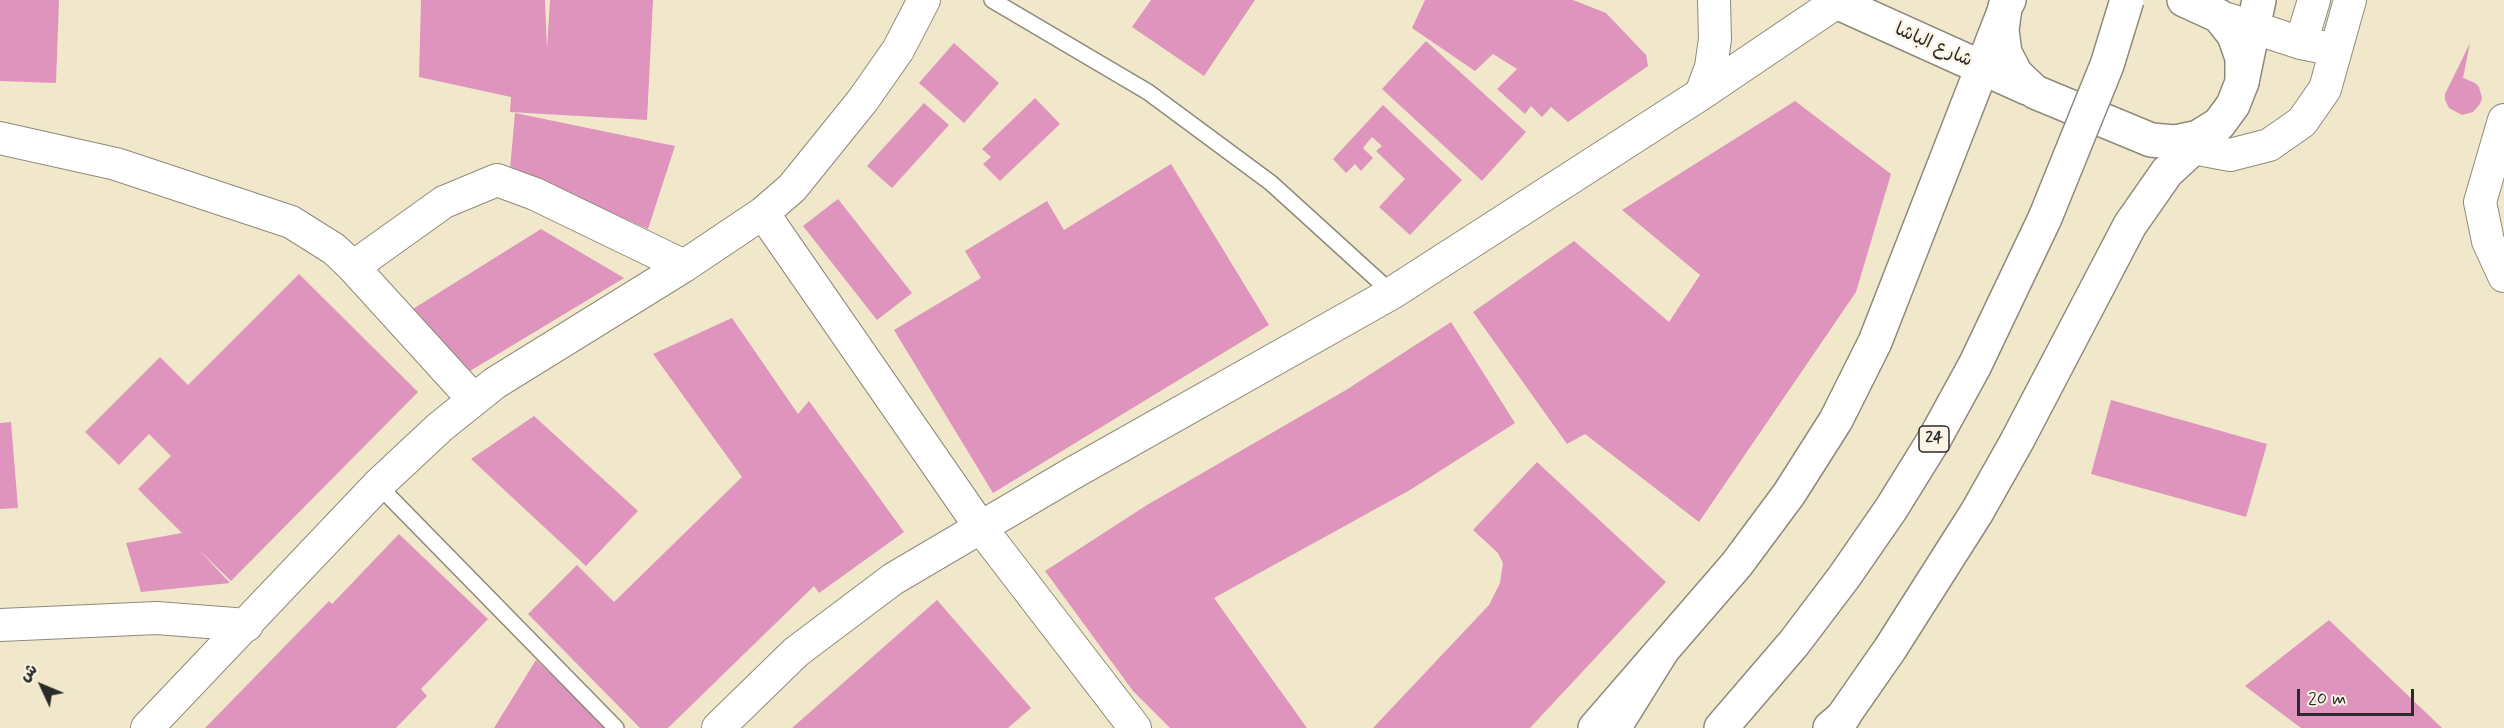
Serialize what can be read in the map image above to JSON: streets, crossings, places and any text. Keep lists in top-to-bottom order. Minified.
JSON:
{"streets":{"main road":["شارع الباشا","24"]},"scale_bar":"20 m","north":"top left"}
